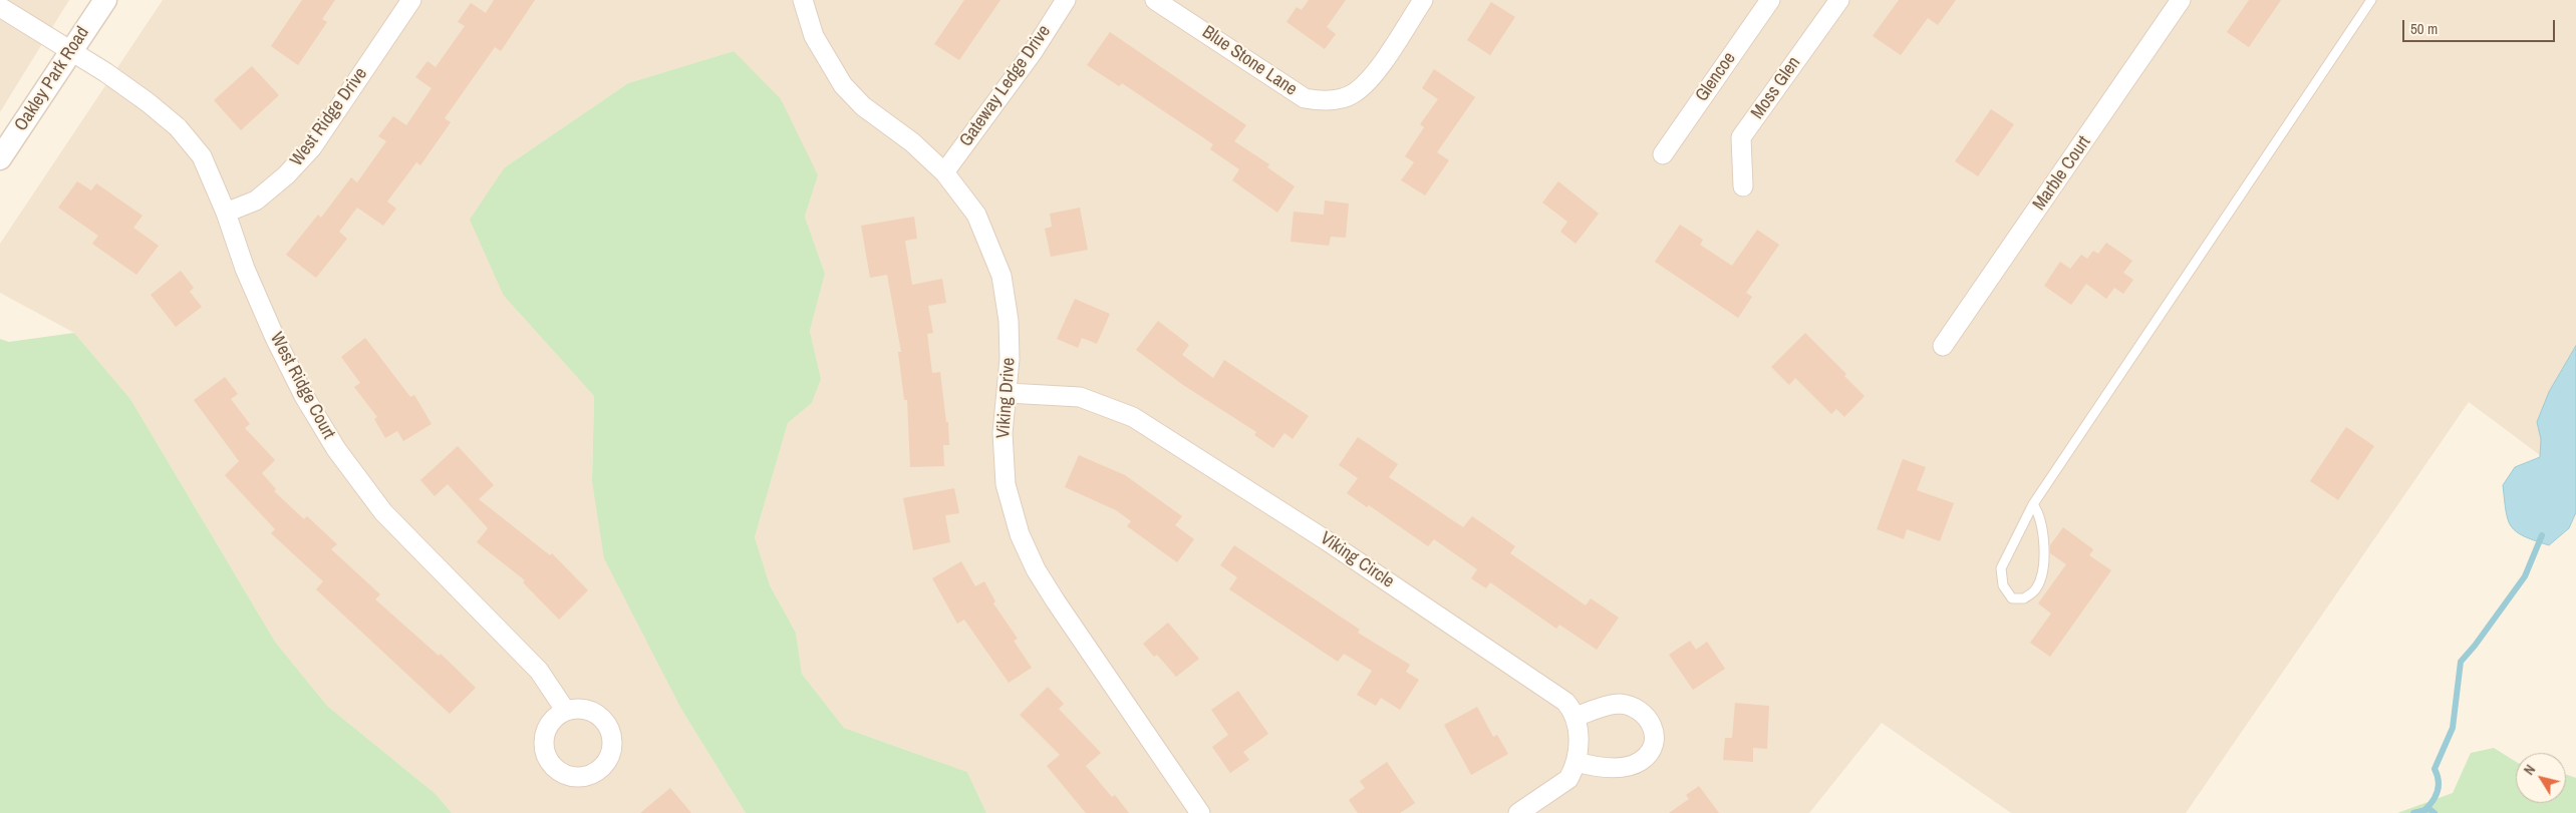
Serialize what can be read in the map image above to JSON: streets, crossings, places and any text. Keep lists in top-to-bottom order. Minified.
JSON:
{"streets":{"street":["Blue Stone Lane","Glencoe","Oakley Park Road","Gateway Ledge Drive","Moss Glen","West Ridge Drive","Marble Court","West Ridge Court","Viking Drive","Viking Circle"]},"crossings":[["Oakley Park Road","West Ridge Court"],["Gateway Ledge Drive","Viking Drive"],["West Ridge Drive","West Ridge Court"],["Viking Drive","Viking Circle"]],"scale_bar":"50 m","north":"top left"}
